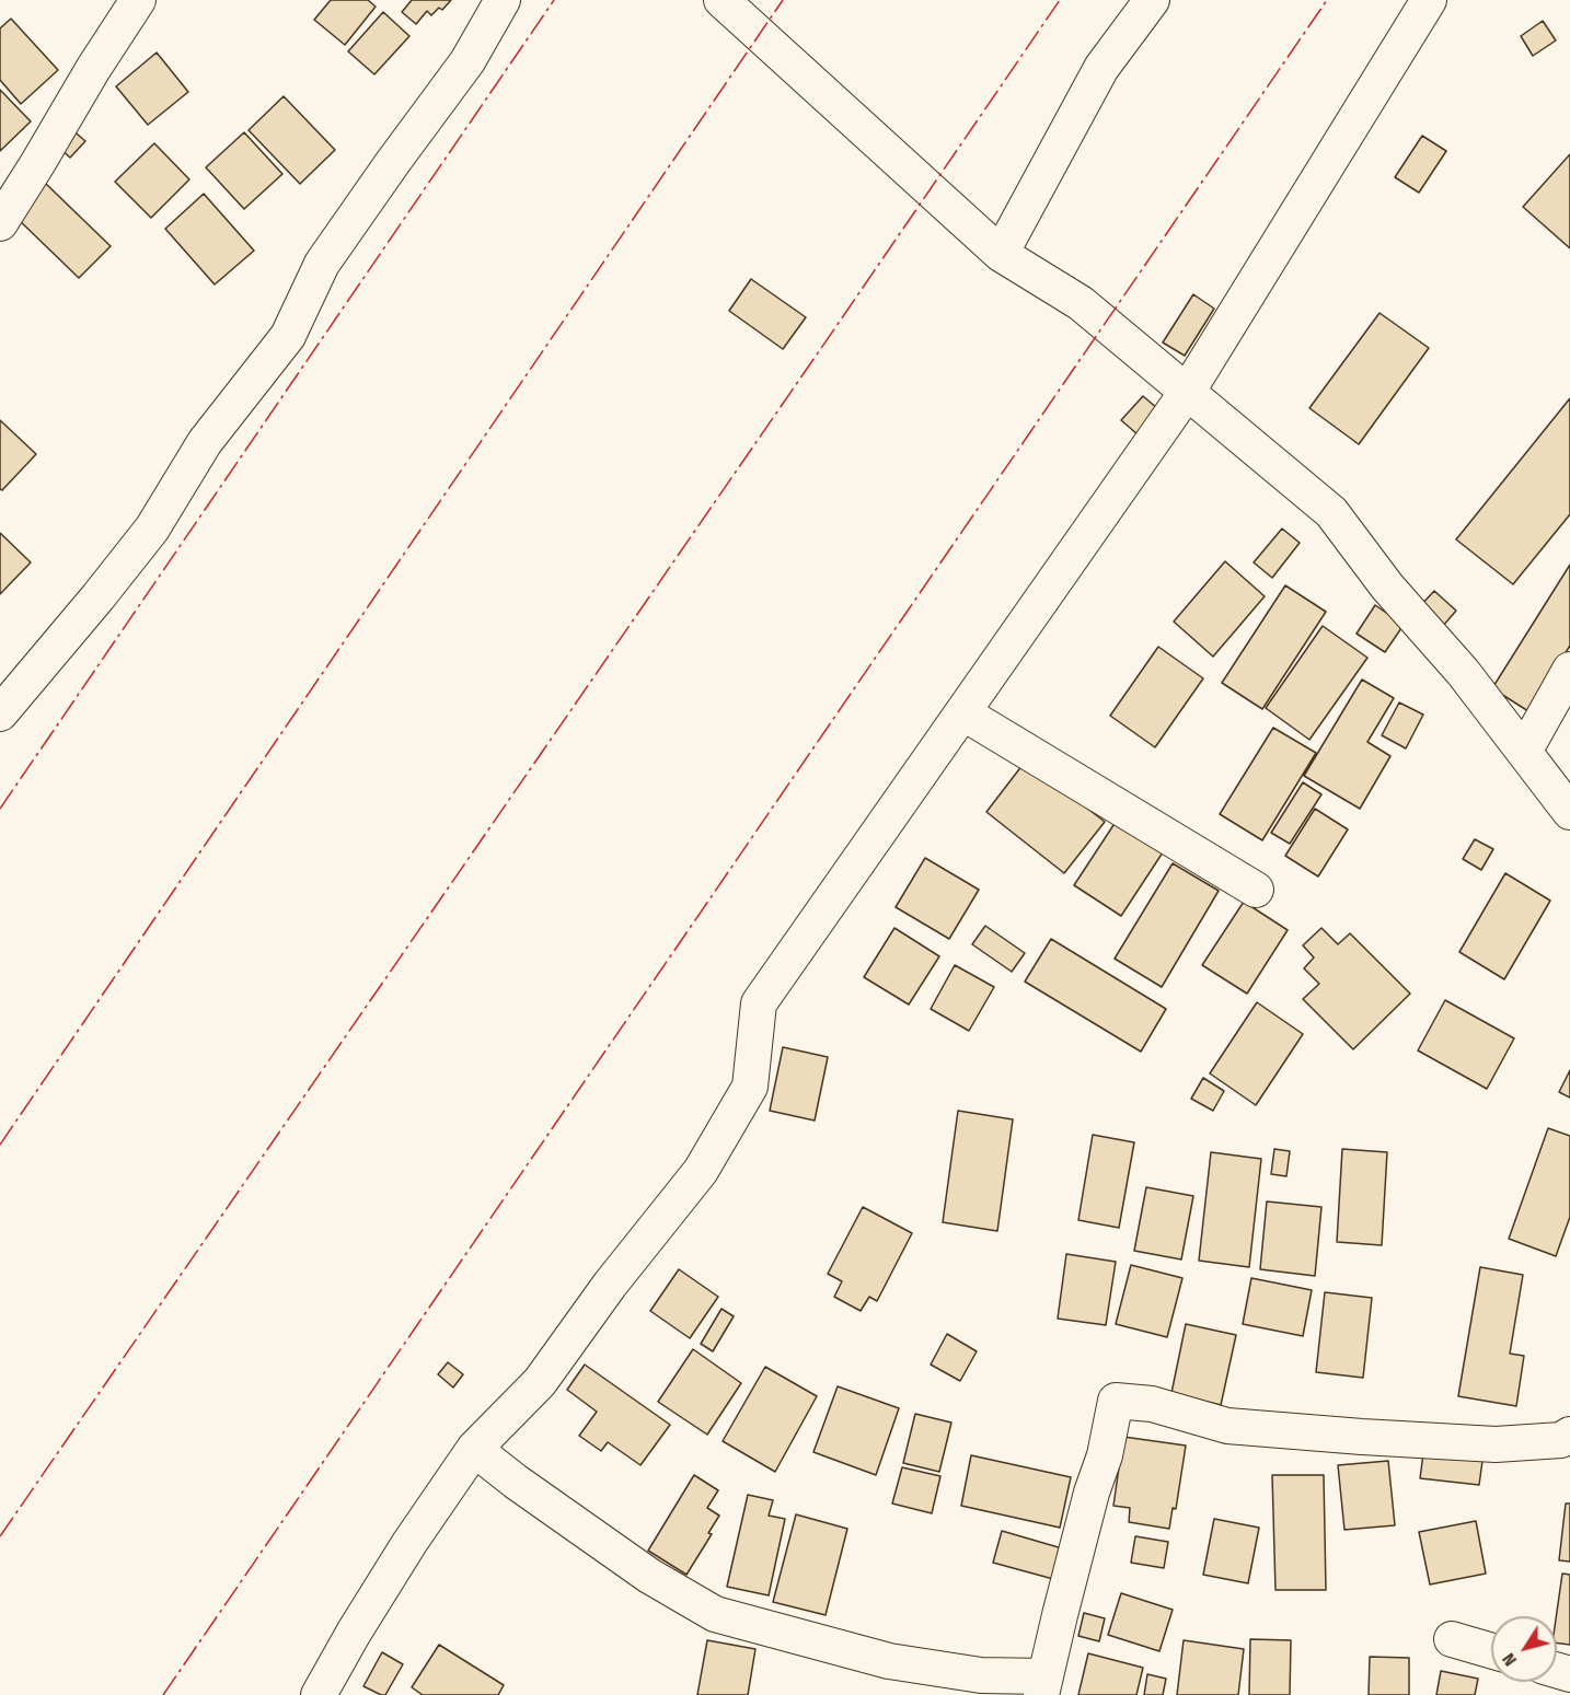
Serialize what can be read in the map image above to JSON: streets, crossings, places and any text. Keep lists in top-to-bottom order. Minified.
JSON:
{"north":"bottom left"}
